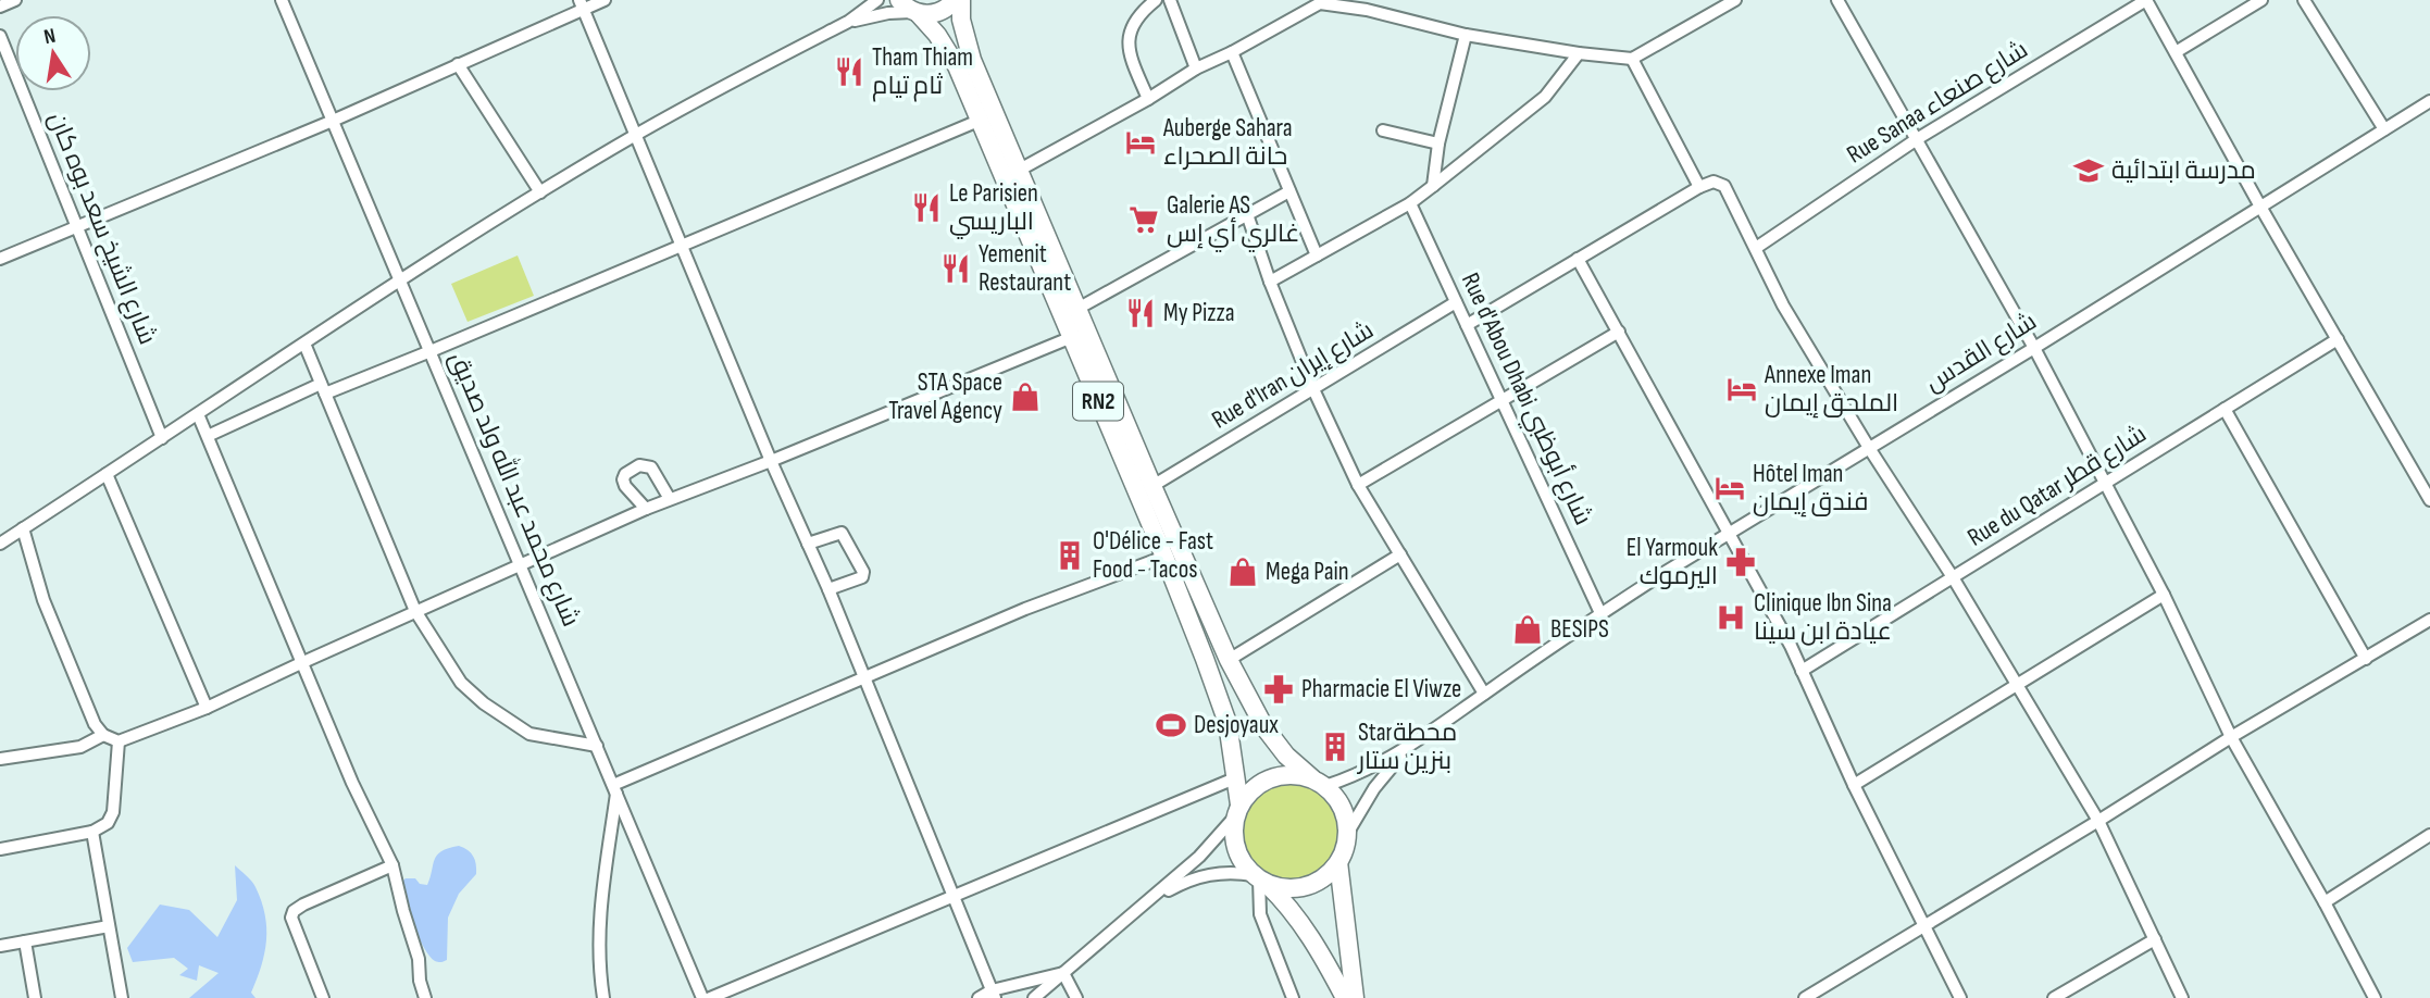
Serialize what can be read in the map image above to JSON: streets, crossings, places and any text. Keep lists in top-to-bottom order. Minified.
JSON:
{"streets":{"highway":["RN2"],"street":["Rue Sanaa شارع صنعاء","شارع الشيخ سعد بوه كان","شارع القدس","Rue d'Iran شارع إيران","Rue d'Abou Dhabi شارع أبوظبي","Rue du Qatar شارع قطر","شارع محمد عبد الله ولد صديق"]},"crossings":[["شارع القدس","Rue d'Abou Dhabi شارع أبوظبي"],["Rue d'Iran شارع إيران","Rue d'Abou Dhabi شارع أبوظبي"],["Rue d'Iran شارع إيران","RN2"]],"places":{"restaurant":["Tham Thiam ثام تيام","Le Parisien الباريسي","Yemenit Restaurant","My Pizza"],"hotel":["Auberge Sahara حانة الصحراء","Annexe Iman الملحق إيمان","Hôtel Iman فندق إيمان"],"school or university":["مدرسة ابتدائية"],"supermarket":["Galerie AS غالري أي إس"],"shop":["STA Space Travel Agency","Mega Pain","BESIPS"],"building":["O'Délice - Fast Food - Tacos","Starمحطة بنزين ستار"],"pharmacy":["El Yarmouk اليرموك","Pharmacie El Viwze"],"hospital":["Clinique Ibn Sina عيادة ابن سينا"],"sports":["Desjoyaux"]},"north":"top"}
